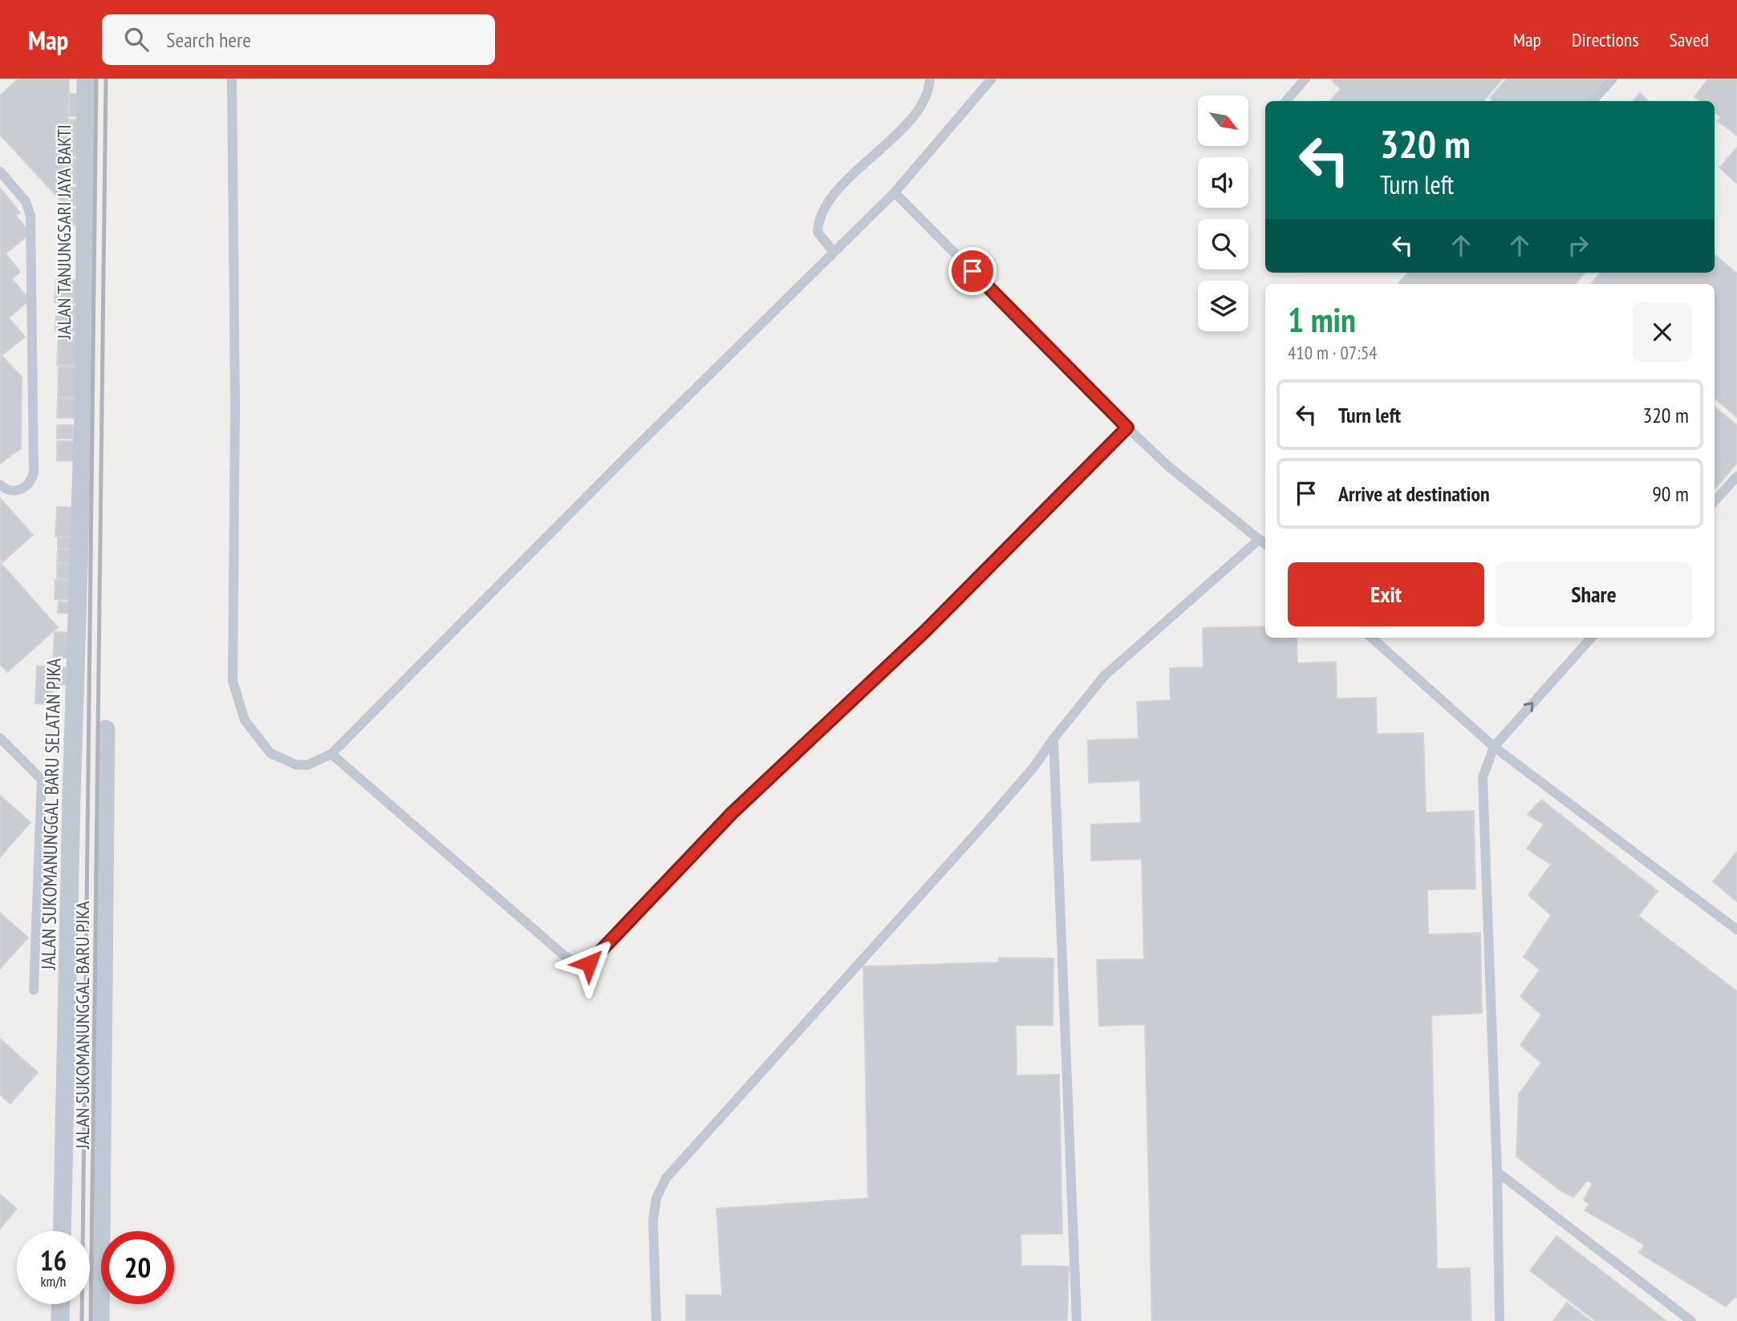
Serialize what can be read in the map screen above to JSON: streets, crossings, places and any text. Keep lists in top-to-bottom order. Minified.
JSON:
{"streets":{"street":["JALAN TANJUNGSARI JAYA BAKTI","JALAN SUKOMANUNGGAL BARU SELATAN PJKA","JALAN SUKOMANUNGGAL BARU PJKA"]},"crossings":[["JALAN TANJUNGSARI JAYA BAKTI","JALAN SUKOMANUNGGAL BARU SELATAN PJKA"]],"north":"bottom right","page":{"header":"Map","search":"Search here","nav":["Map","Directions","Saved"],"turn":["320 m","Turn left"],"heading":["1 min","410 m · 07:54"],"list":[{"name":"Turn left","value":"320 m"},{"name":"Arrive at destination","value":"90 m"}],"buttons":["Exit","Share"],"speed":"16 km/h","limit":"20"}}
